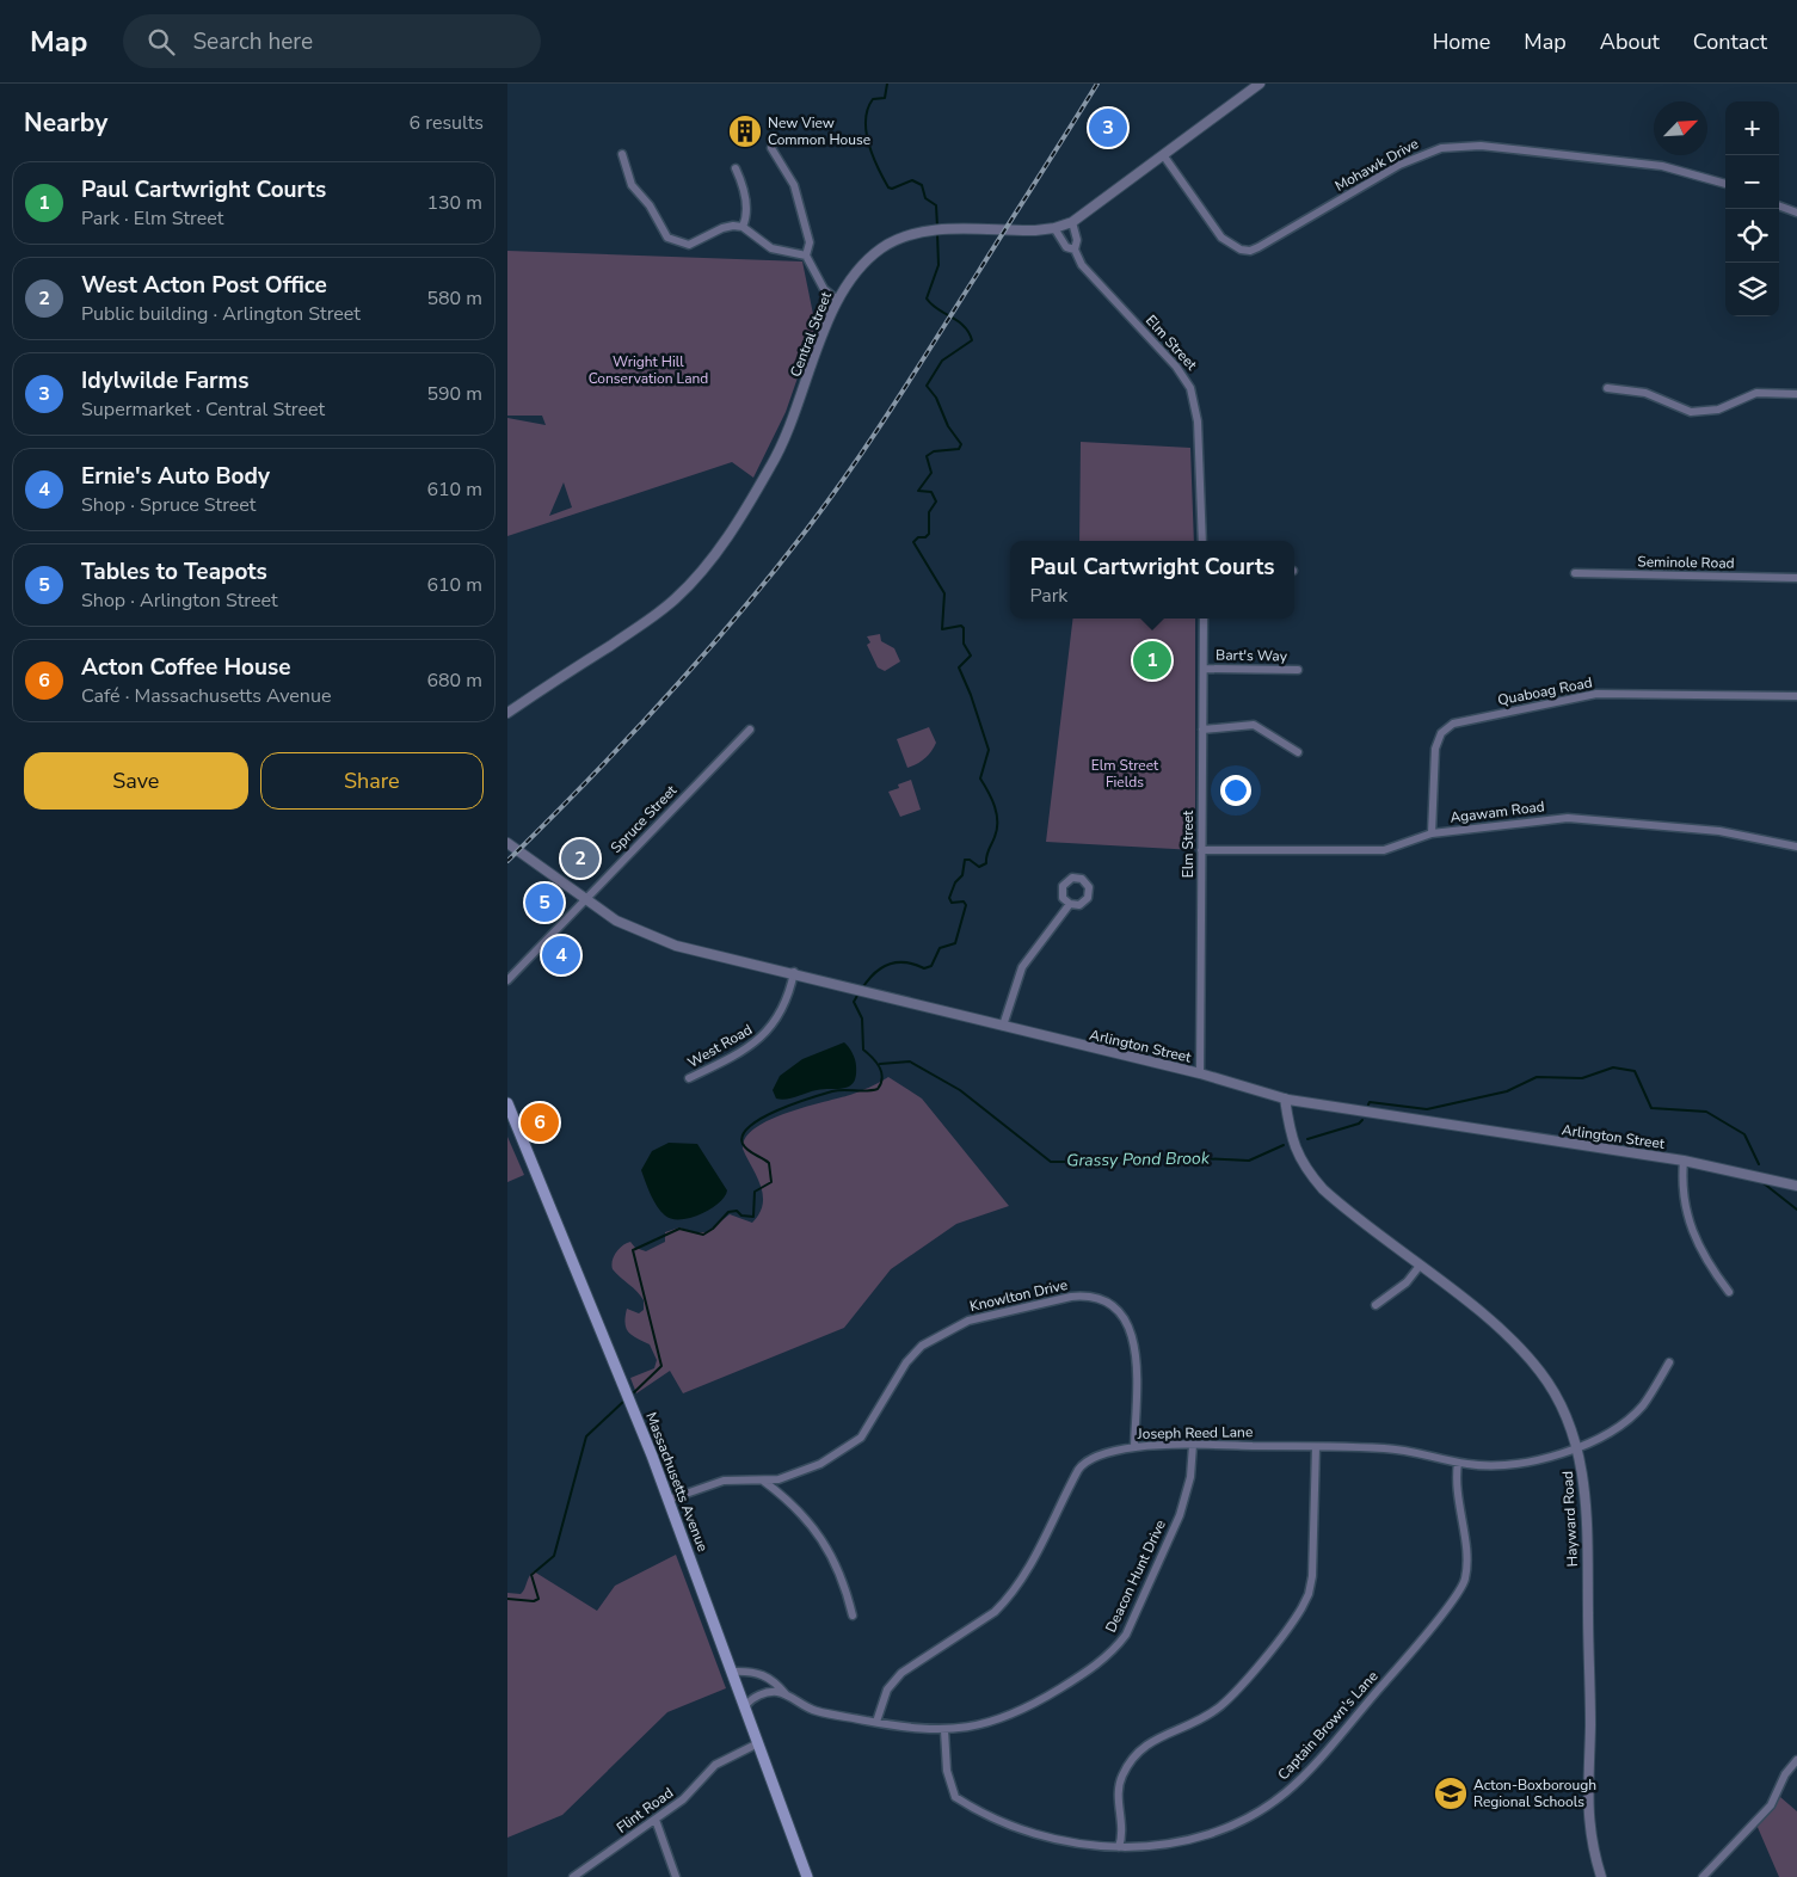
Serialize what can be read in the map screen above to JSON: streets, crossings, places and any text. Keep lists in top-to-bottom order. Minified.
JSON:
{"streets":{"main road":["Massachusetts Avenue"],"street":["Mohawk Drive","Central Street","Elm Street","Seminole Road","Bart's Way","Quaboag Road","Agawam Road","Spruce Street","West Road","Arlington Street","Knowlton Drive","Joseph Reed Lane","Hayward Road","Deacon Hunt Drive","Captain Brown's Lane","Flint Road"]},"crossings":[["Mohawk Drive","Central Street"],["Central Street","Elm Street"],["Elm Street","Bart's Way"],["Elm Street","Agawam Road"],["Elm Street","Arlington Street"],["Quaboag Road","Agawam Road"],["Spruce Street","Arlington Street"],["West Road","Arlington Street"],["Arlington Street","Hayward Road"],["Knowlton Drive","Joseph Reed Lane"],["Knowlton Drive","Massachusetts Avenue"],["Joseph Reed Lane","Hayward Road"],["Joseph Reed Lane","Deacon Hunt Drive"],["Joseph Reed Lane","Captain Brown's Lane"],["Massachusetts Avenue","Deacon Hunt Drive"],["Massachusetts Avenue","Flint Road"],["Deacon Hunt Drive","Captain Brown's Lane"]],"water":["Grassy Pond Brook"],"parks":["Wright Hill Conservation Land","Elm Street Fields"],"places":{"building":["New View Common House"],"school or university":["Acton-Boxborough Regional Schools"]},"north":"top right","page":{"header":"Map","search":"Search here","nav":["Home","Map","About","Contact"],"heading":["Nearby","6 results"],"map_buttons":["+","−"],"pins":["3","1","2","5","4","6"],"list":[{"mark":"1","name":"Paul Cartwright Courts","note":"Park · Elm Street","value":"130 m"},{"mark":"2","name":"West Acton Post Office","note":"Public building · Arlington Street","value":"580 m"},{"mark":"3","name":"Idylwilde Farms","note":"Supermarket · Central Street","value":"590 m"},{"mark":"4","name":"Ernie's Auto Body","note":"Shop · Spruce Street","value":"610 m"},{"mark":"5","name":"Tables to Teapots","note":"Shop · Arlington Street","value":"610 m"},{"mark":"6","name":"Acton Coffee House","note":"Café · Massachusetts Avenue","value":"680 m"}],"popup":["Paul Cartwright Courts","Park"],"buttons":["Save","Share"]}}
